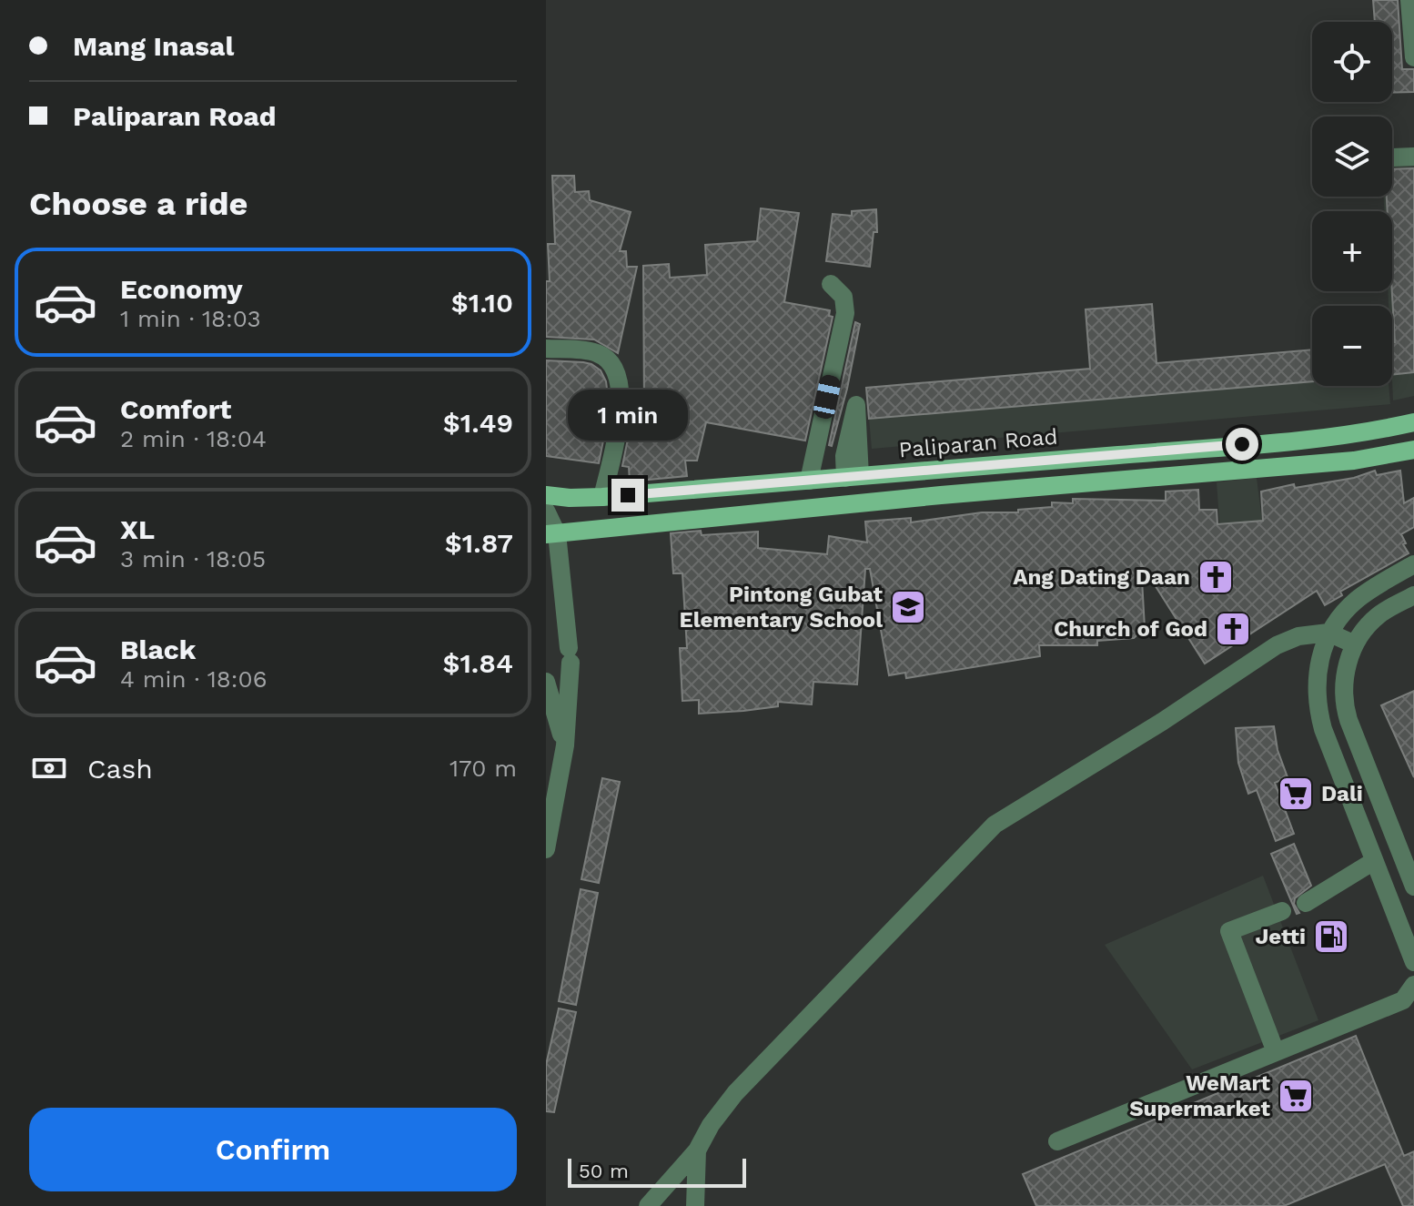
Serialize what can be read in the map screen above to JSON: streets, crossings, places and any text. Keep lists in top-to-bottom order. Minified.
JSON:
{"streets":{"main road":["Paliparan Road"]},"places":{"church":["Ang Dating Daan","Church of God"],"school or university":["Pintong Gubat Elementary School"],"supermarket":["Dali","WeMart Supermarket"],"fuel station":["Jetti"]},"scale_bar":"50 m","page":{"banner":["Mang Inasal","Paliparan Road"],"map_buttons":["+","−"],"heading":"Choose a ride","list":[{"name":"Economy","note":"1 min · 18:03","value":"$1.10"},{"name":"Comfort","note":"2 min · 18:04","value":"$1.49"},{"name":"XL","note":"3 min · 18:05","value":"$1.87"},{"name":"Black","note":"4 min · 18:06","value":"$1.84"}],"bubble":"1 min","pay":["Cash","170 m"],"buttons":"Confirm","scale":"50 m"}}
